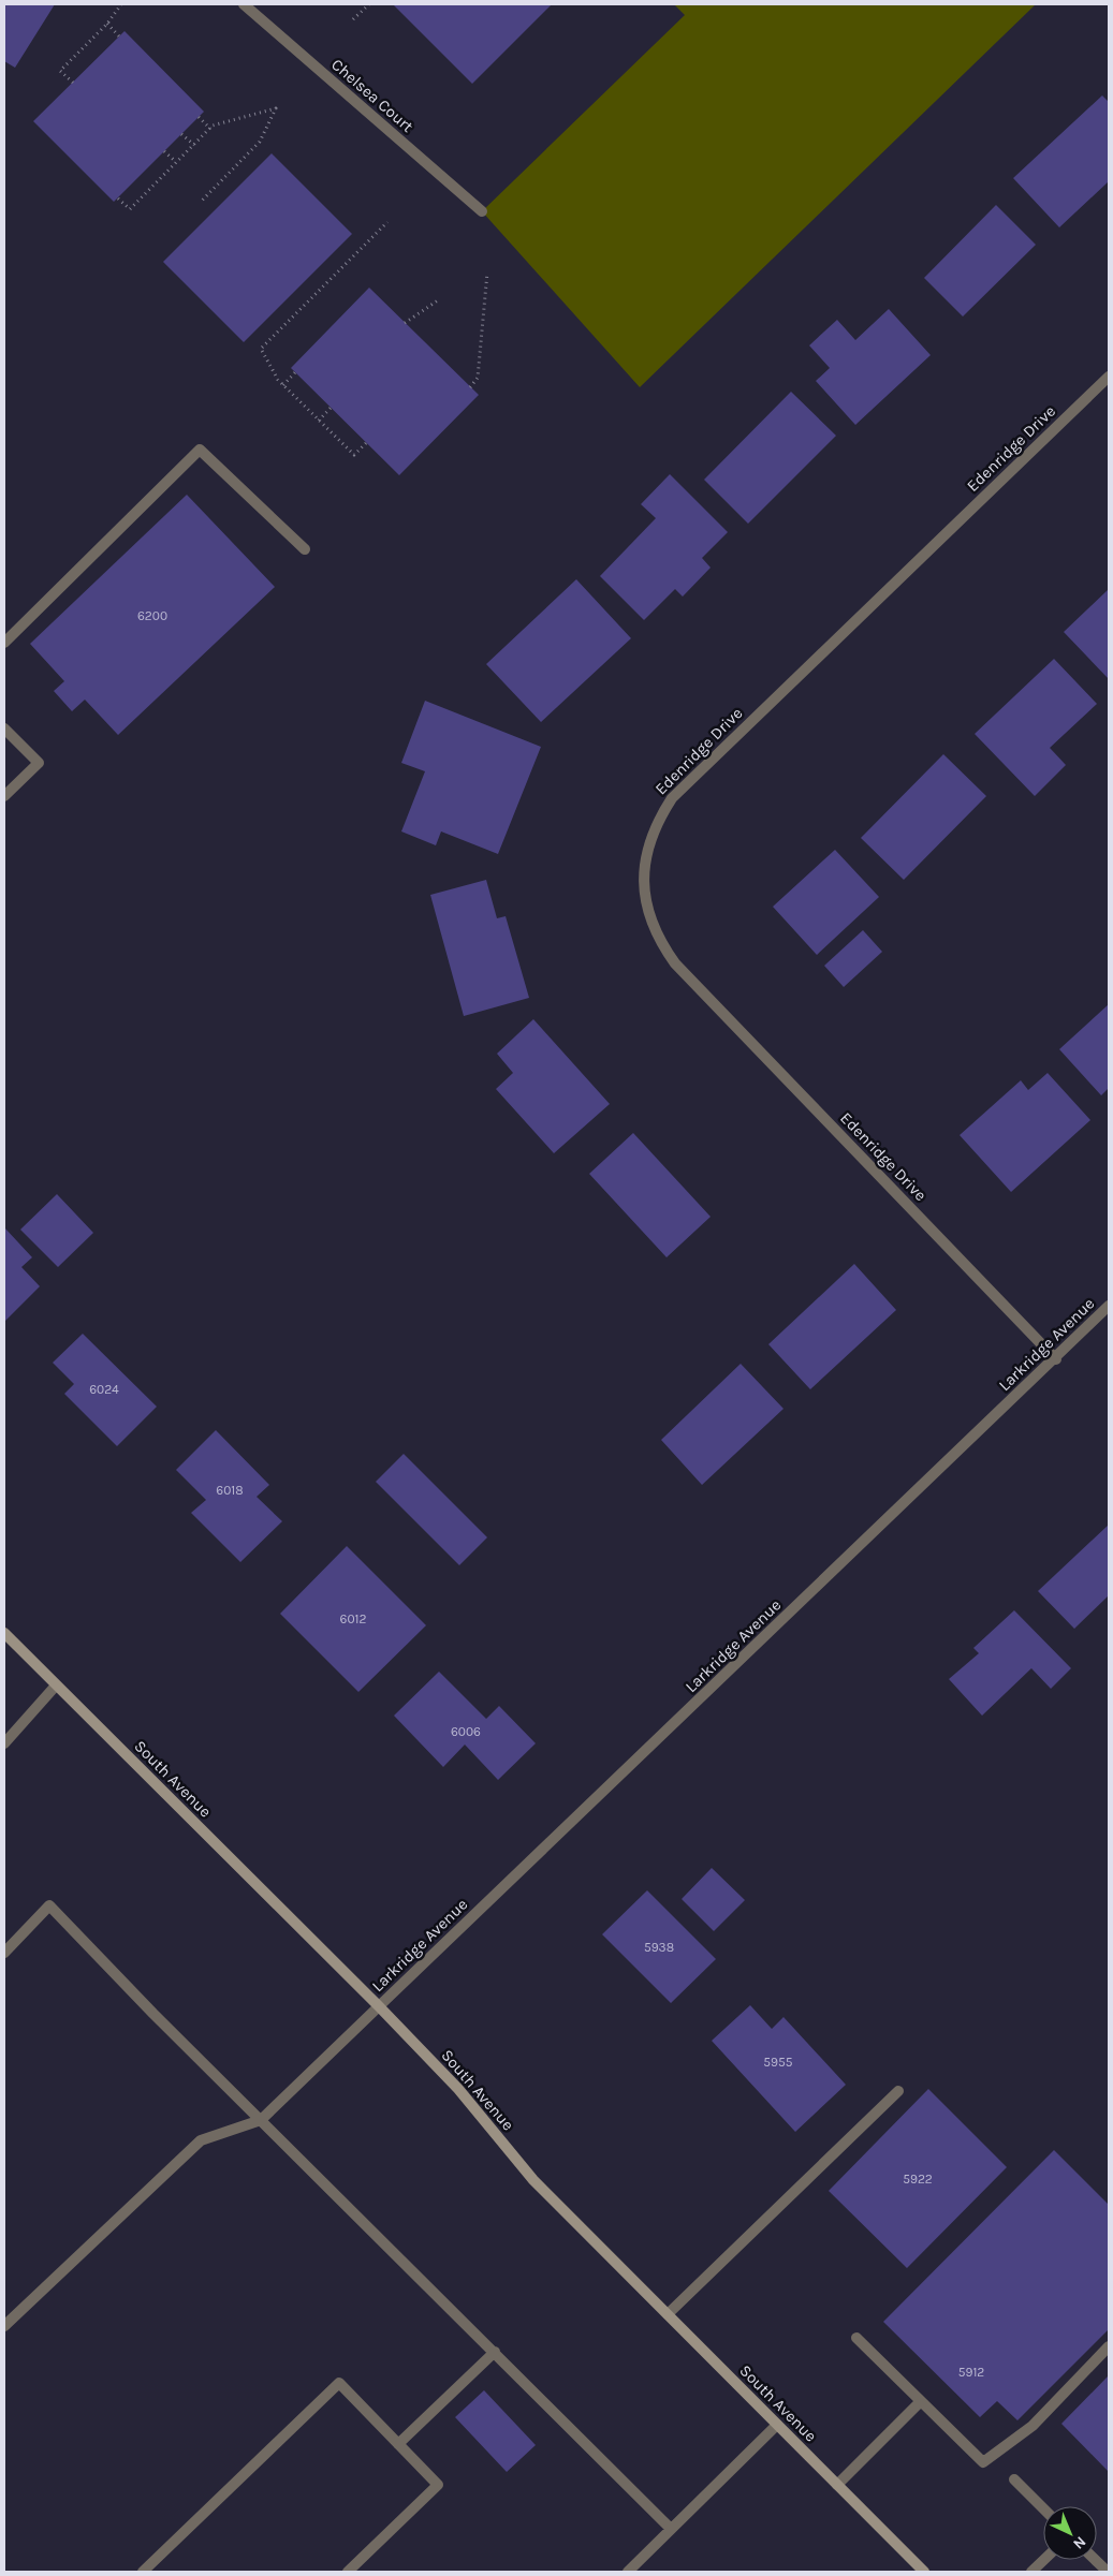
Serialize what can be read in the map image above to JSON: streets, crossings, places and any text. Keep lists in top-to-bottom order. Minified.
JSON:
{"streets":{"main road":["South Avenue"],"street":["Chelsea Court","Edenridge Drive","Larkridge Avenue"]},"crossings":[["Edenridge Drive","Larkridge Avenue"],["Larkridge Avenue","South Avenue"]],"house_numbers":["6200","6024","6018","6012","6006","5938","5955","5922","5912"],"north":"bottom right"}
